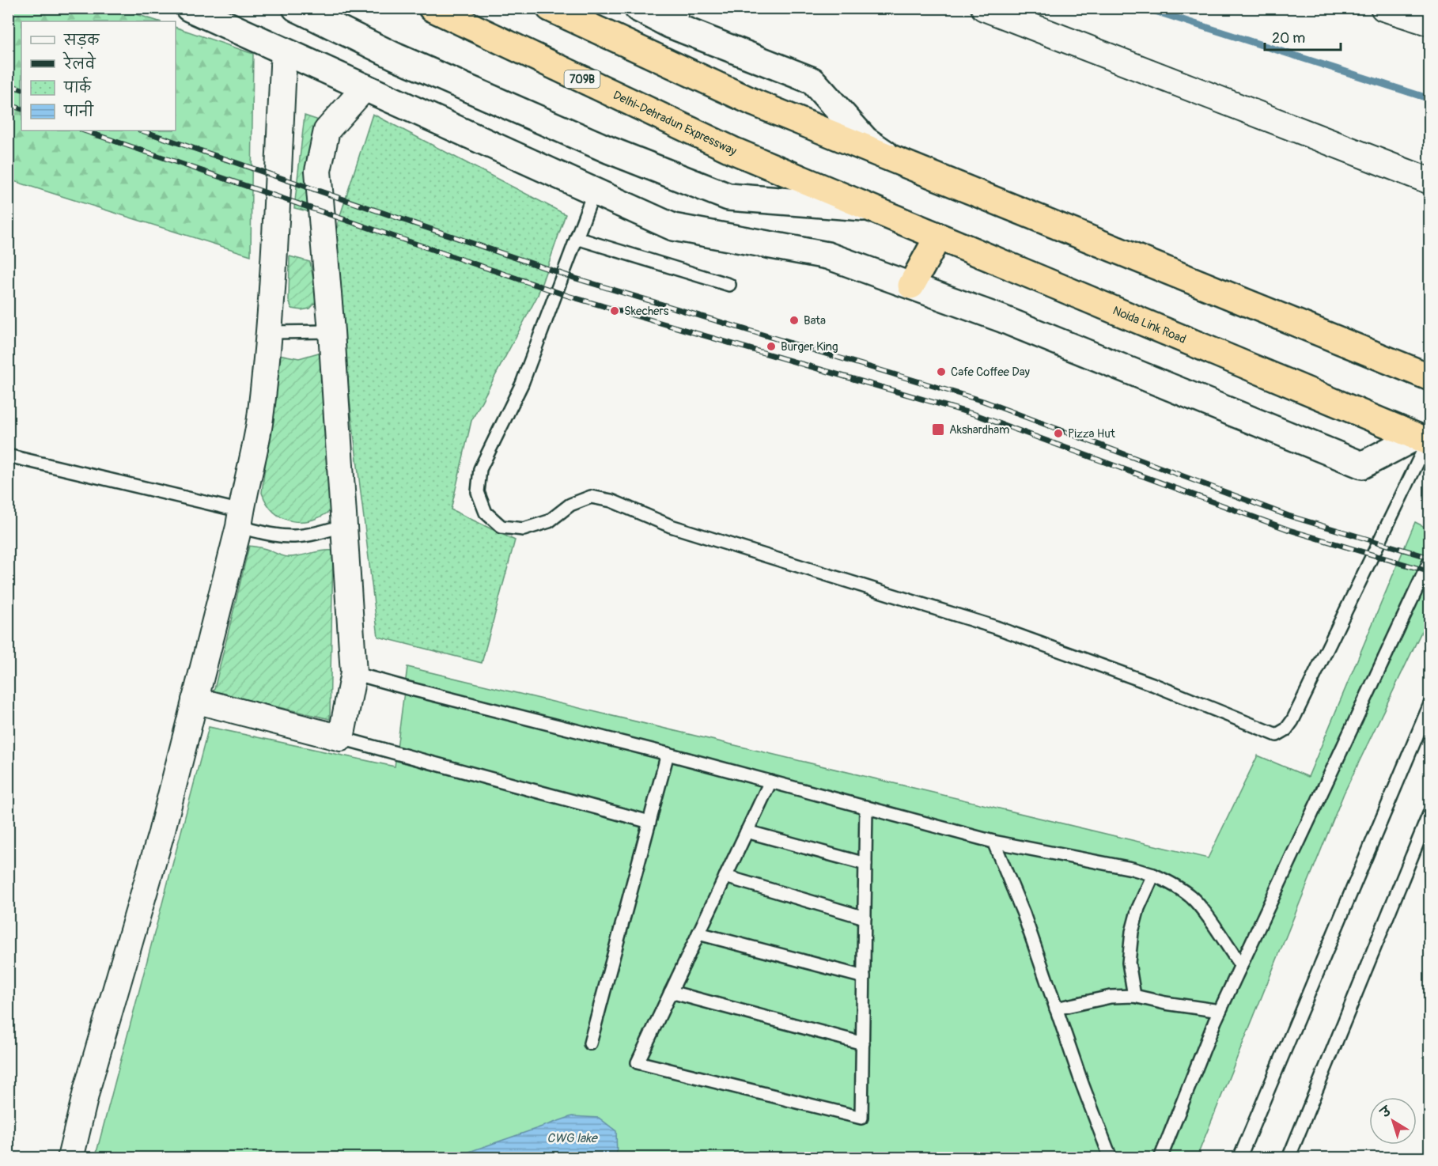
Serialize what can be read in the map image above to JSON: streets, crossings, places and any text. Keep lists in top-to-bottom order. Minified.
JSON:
{"streets":{"highway":["709B","Delhi-Dehradun Expressway","Noida Link Road"]},"crossings":[["Delhi-Dehradun Expressway","Noida Link Road"]],"water":["CWG lake"],"places":{"other":["Skechers","Bata","Burger King","Cafe Coffee Day","Pizza Hut"],"transit":["Akshardham"]},"legend":["सड़क","रेलवे","पार्क","पानी"],"scale_bar":"20 m","north":"top left"}
